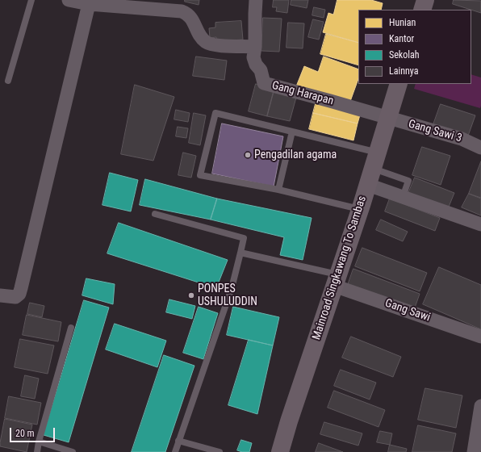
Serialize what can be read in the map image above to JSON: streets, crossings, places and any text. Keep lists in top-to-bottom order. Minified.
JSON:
{"streets":{"street":["Gang Harapan","Gang Sawi 3","Mainroad Singkawang To Sambas","Gang Sawi"]},"crossings":[["Gang Harapan","Gang Sawi 3"],["Gang Harapan","Mainroad Singkawang To Sambas"],["Gang Sawi 3","Mainroad Singkawang To Sambas"],["Mainroad Singkawang To Sambas","Gang Sawi"]],"places":["Pengadilan agama","PONPES USHULUDDIN"],"legend":["Hunian","Kantor","Sekolah","Lainnya"],"scale_bar":"20 m"}
